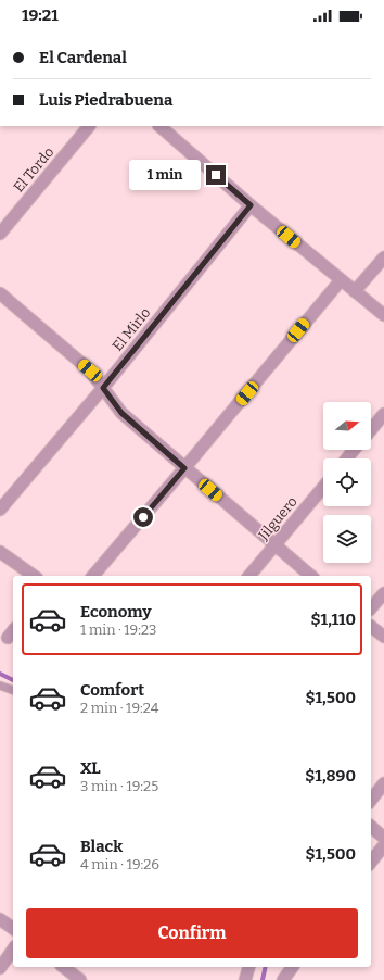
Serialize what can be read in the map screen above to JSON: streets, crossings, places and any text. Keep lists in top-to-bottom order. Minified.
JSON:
{"streets":{"street":["El Tordo","El Mirlo","Jilguero"]},"north":"right","page":{"status":"19:21","banner":["El Cardenal","Luis Piedrabuena"],"bubble":"1 min","list":[{"name":"Economy","note":"1 min · 19:23","value":"$1,110"},{"name":"Comfort","note":"2 min · 19:24","value":"$1,500"},{"name":"XL","note":"3 min · 19:25","value":"$1,890"},{"name":"Black","note":"4 min · 19:26","value":"$1,500"}],"buttons":"Confirm"}}
